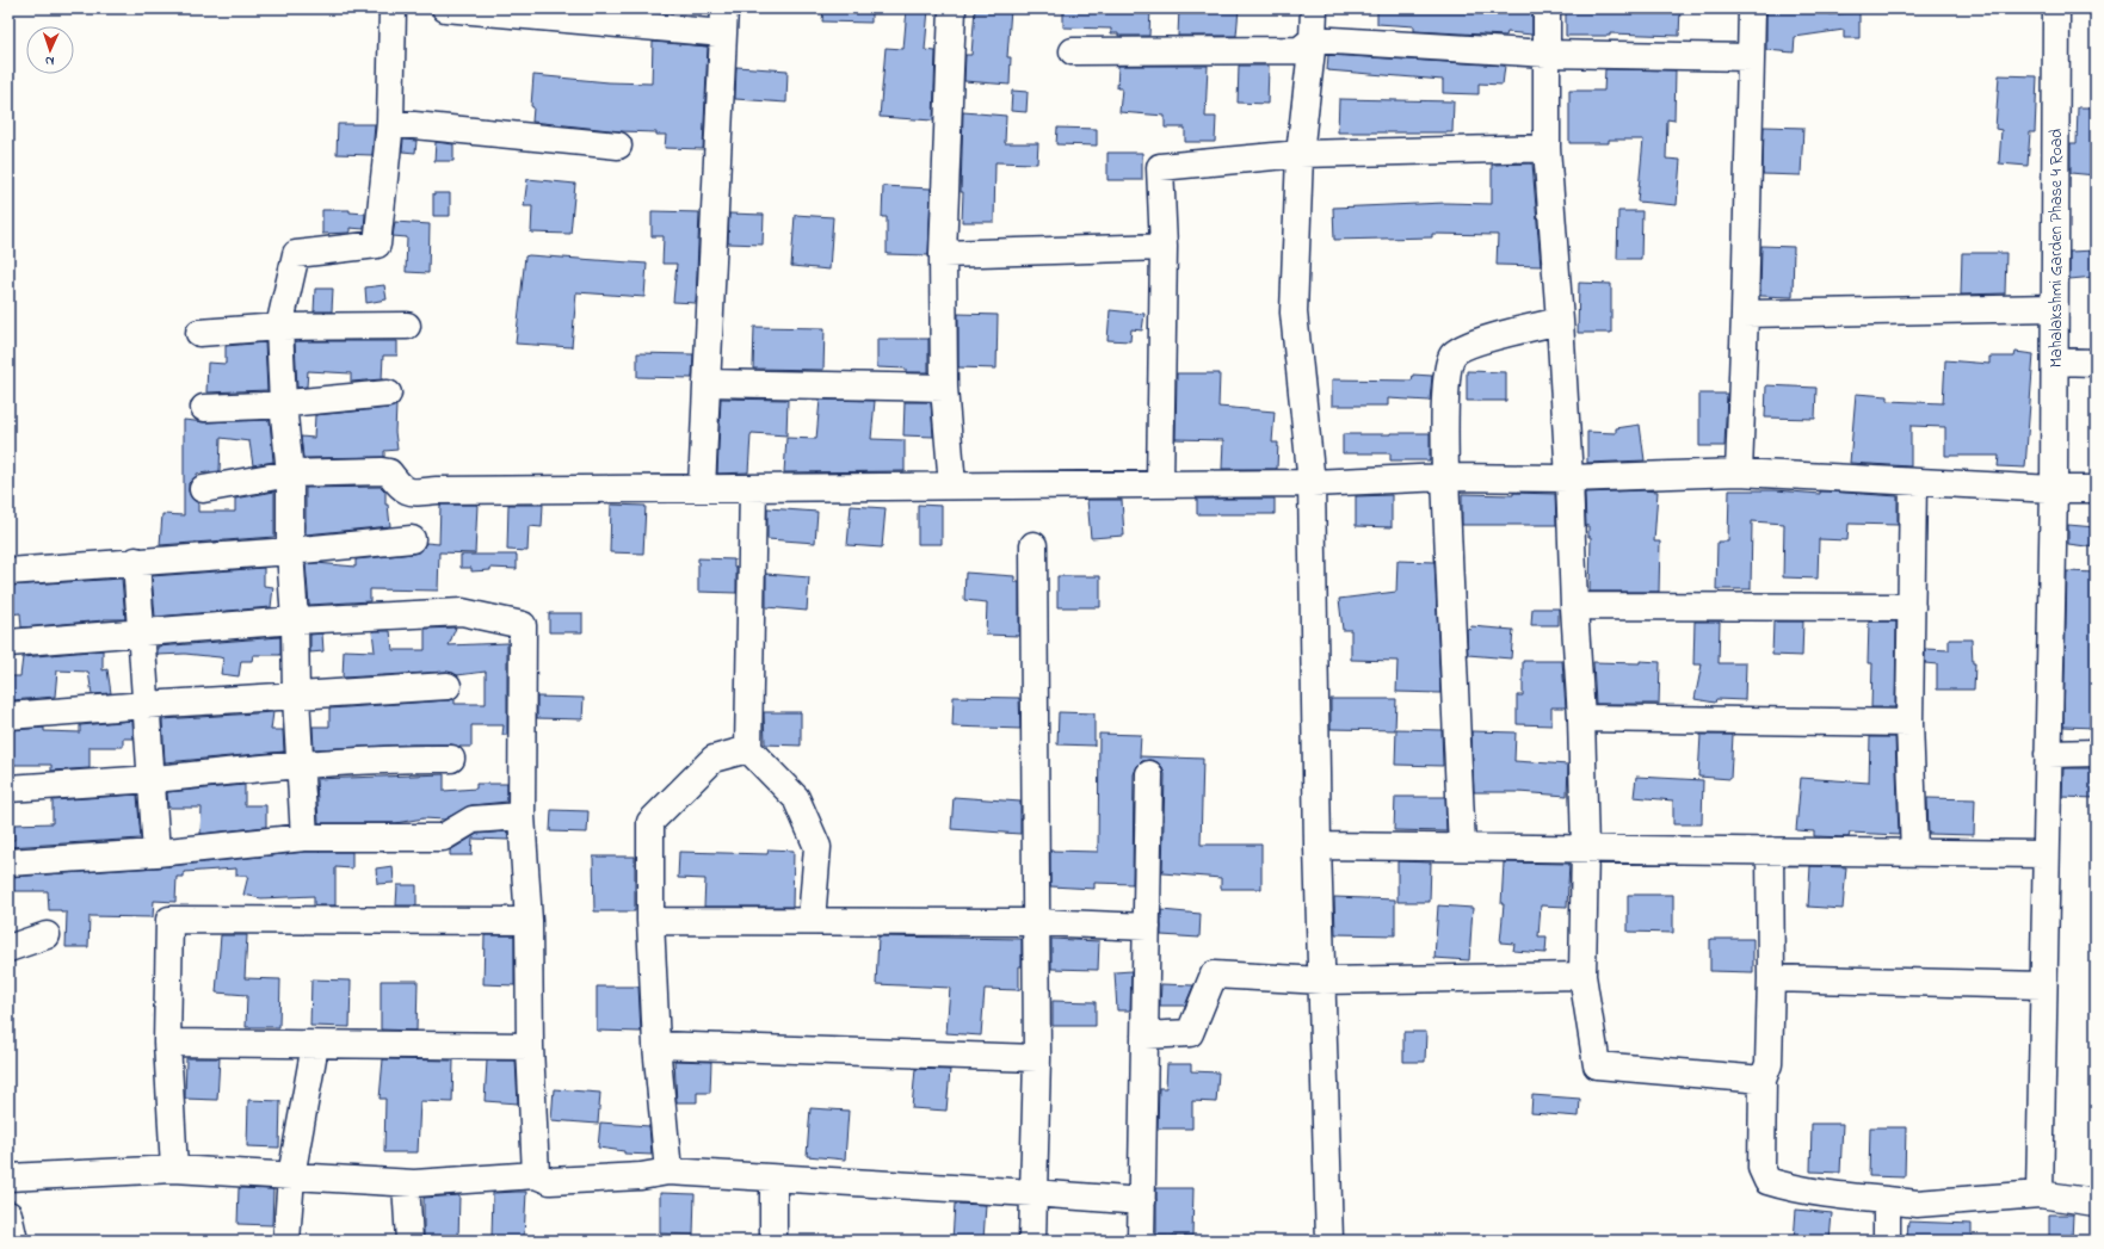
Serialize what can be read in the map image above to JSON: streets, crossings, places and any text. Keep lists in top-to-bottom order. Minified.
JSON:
{"streets":{"street":["Mahalakshmi Garden Phase 4 Road"]},"north":"bottom"}
